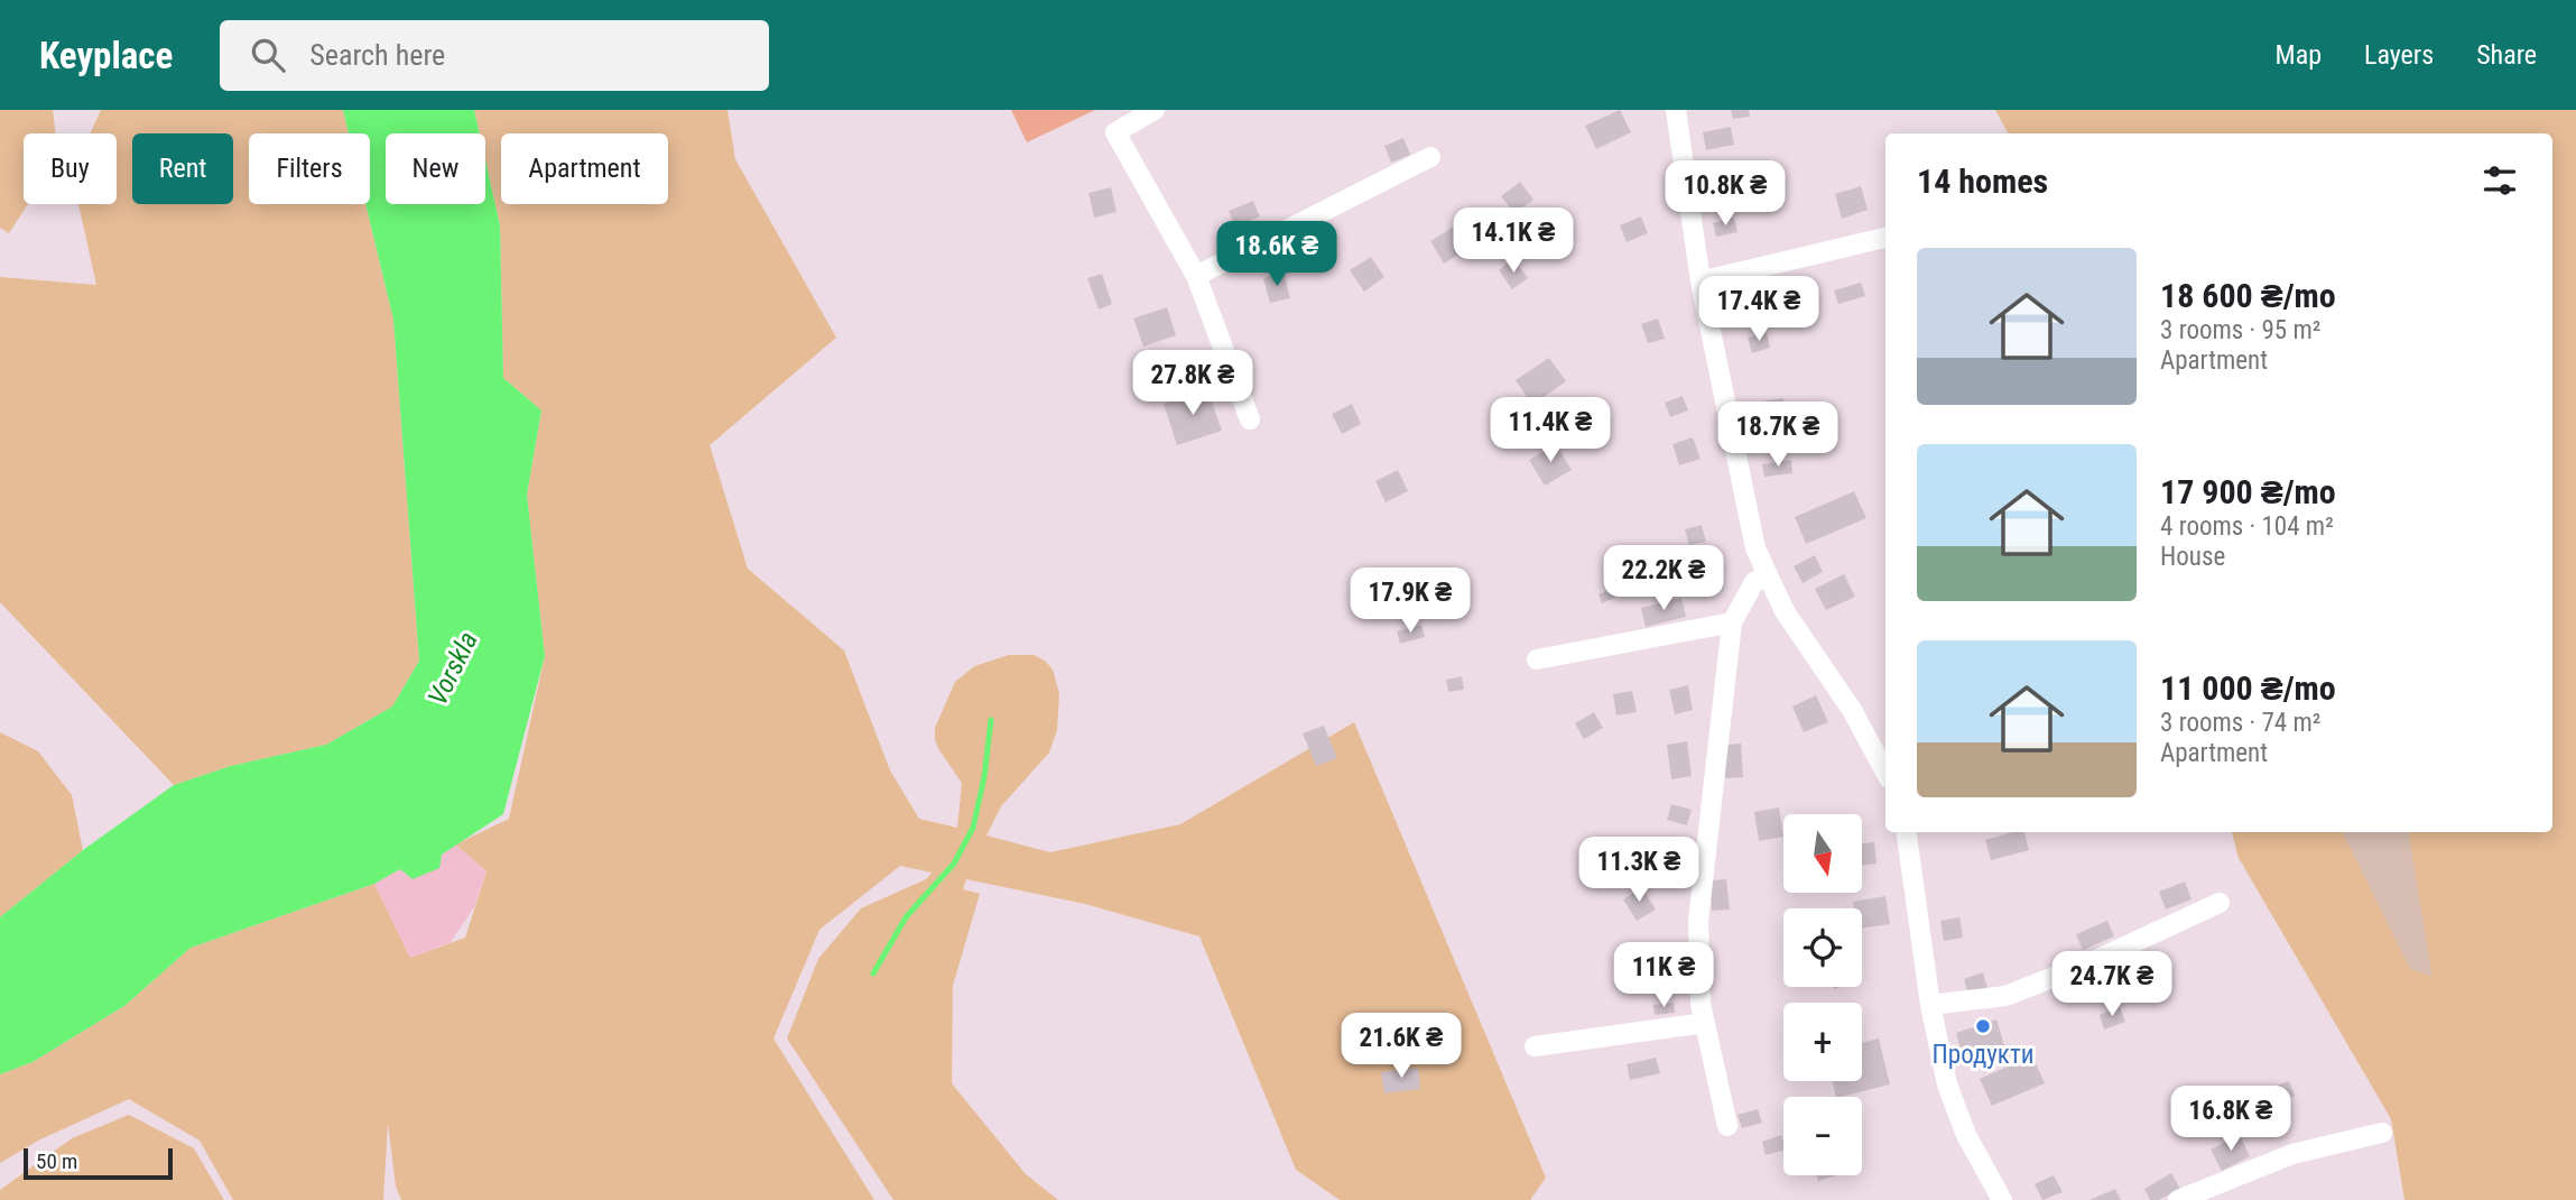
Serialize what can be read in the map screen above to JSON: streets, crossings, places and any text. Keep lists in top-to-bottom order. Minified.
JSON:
{"water":["Vorskla"],"places":["Продукти"],"scale_bar":"50 m","north":"bottom","page":{"header":"Keyplace","search":"Search here","nav":["Map","Layers","Share"],"chip":["Buy","Rent","Filters","New","Apartment"],"heading":"14 homes","price":["10.8K ₴","14.1K ₴","18.6K ₴","17.4K ₴","27.8K ₴","11.4K ₴","18.7K ₴","22.2K ₴","17.9K ₴","11.3K ₴","11K ₴","24.7K ₴","21.6K ₴","16.8K ₴"],"list":[{"name":"18 600 ₴/mo","note":"3 rooms · 95 m² · Apartment"},{"name":"17 900 ₴/mo","note":"4 rooms · 104 m² · House"},{"name":"11 000 ₴/mo","note":"3 rooms · 74 m² · Apartment"}],"map_buttons":["+","−"],"scale":"50 m"}}
